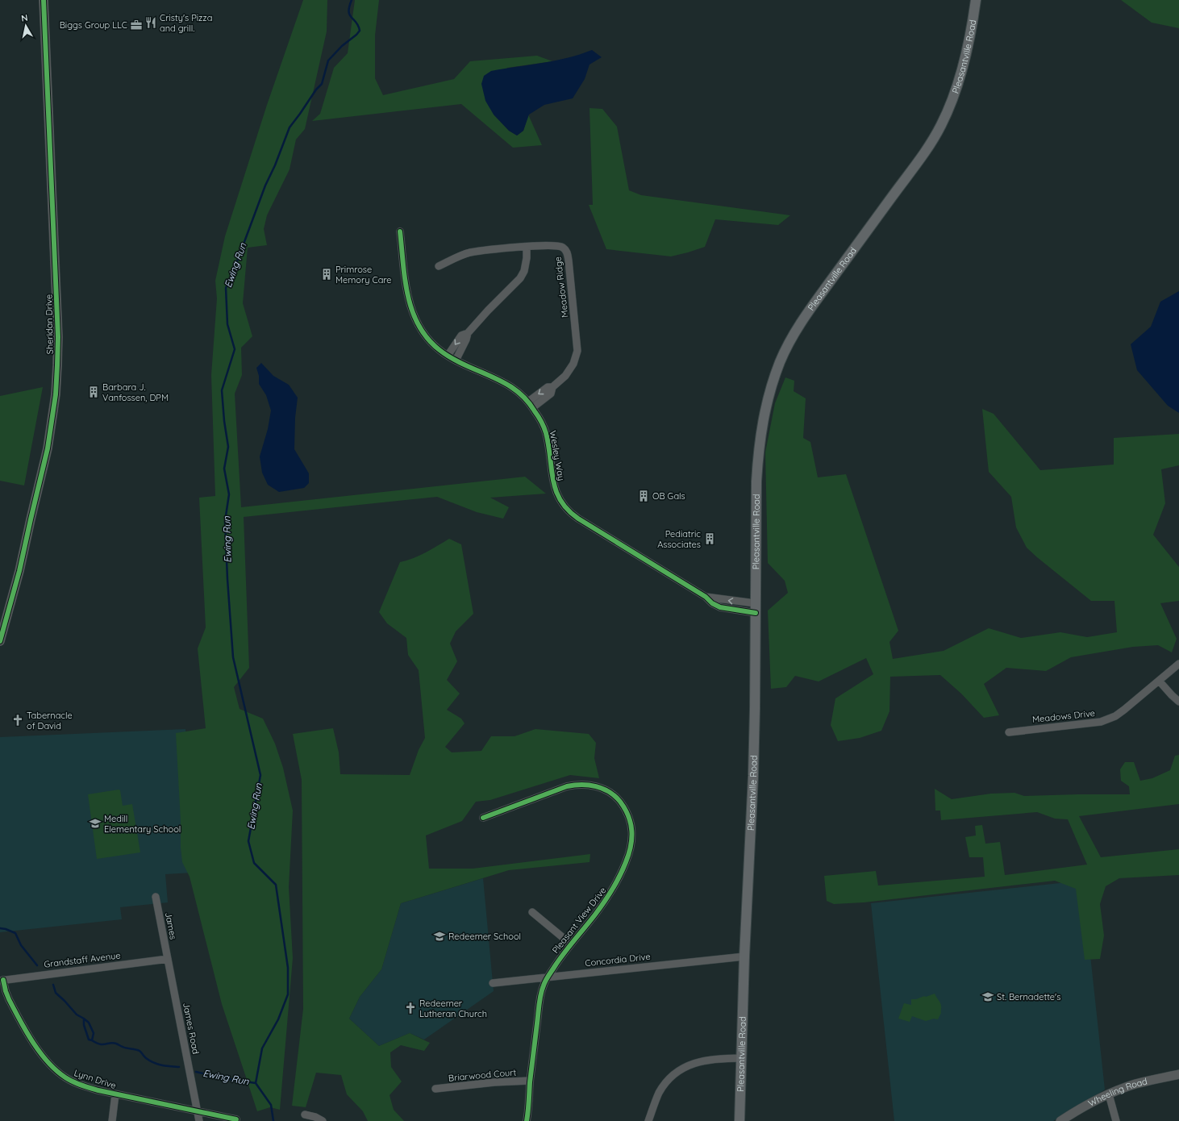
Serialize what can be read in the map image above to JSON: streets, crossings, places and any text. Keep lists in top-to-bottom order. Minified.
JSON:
{"streets":{"main road":["Pleasantville Road"],"street":["Meadow Ridge","Sheridan Drive","Wesley Way","Meadows Drive","Pleasant View Drive","James","Grandstaff Avenue","Concordia Drive","James Road","Briarwood Court","Lynn Drive","Wheeling Road"]},"crossings":[["Pleasantville Road","Wesley Way"],["Pleasantville Road","Concordia Drive"],["Meadow Ridge","Wesley Way"],["Pleasant View Drive","Concordia Drive"],["Pleasant View Drive","Briarwood Court"],["James","Grandstaff Avenue"],["James","James Road"],["Grandstaff Avenue","James Road"],["Grandstaff Avenue","Lynn Drive"],["James Road","Lynn Drive"]],"water":["Ewing Run"],"places":{"restaurant":["Cristy's Pizza and grill."],"office":["Biggs Group LLC"],"building":["Primrose Memory Care","Barbara J. Vanfossen, DPM","OB Gals","Pediatric Associates"],"church":["Tabernacle of David","Redeemer Lutheran Church"],"school or university":["Medill Elementary School","Redeemer School","St. Bernadette's"]},"north":"top"}
